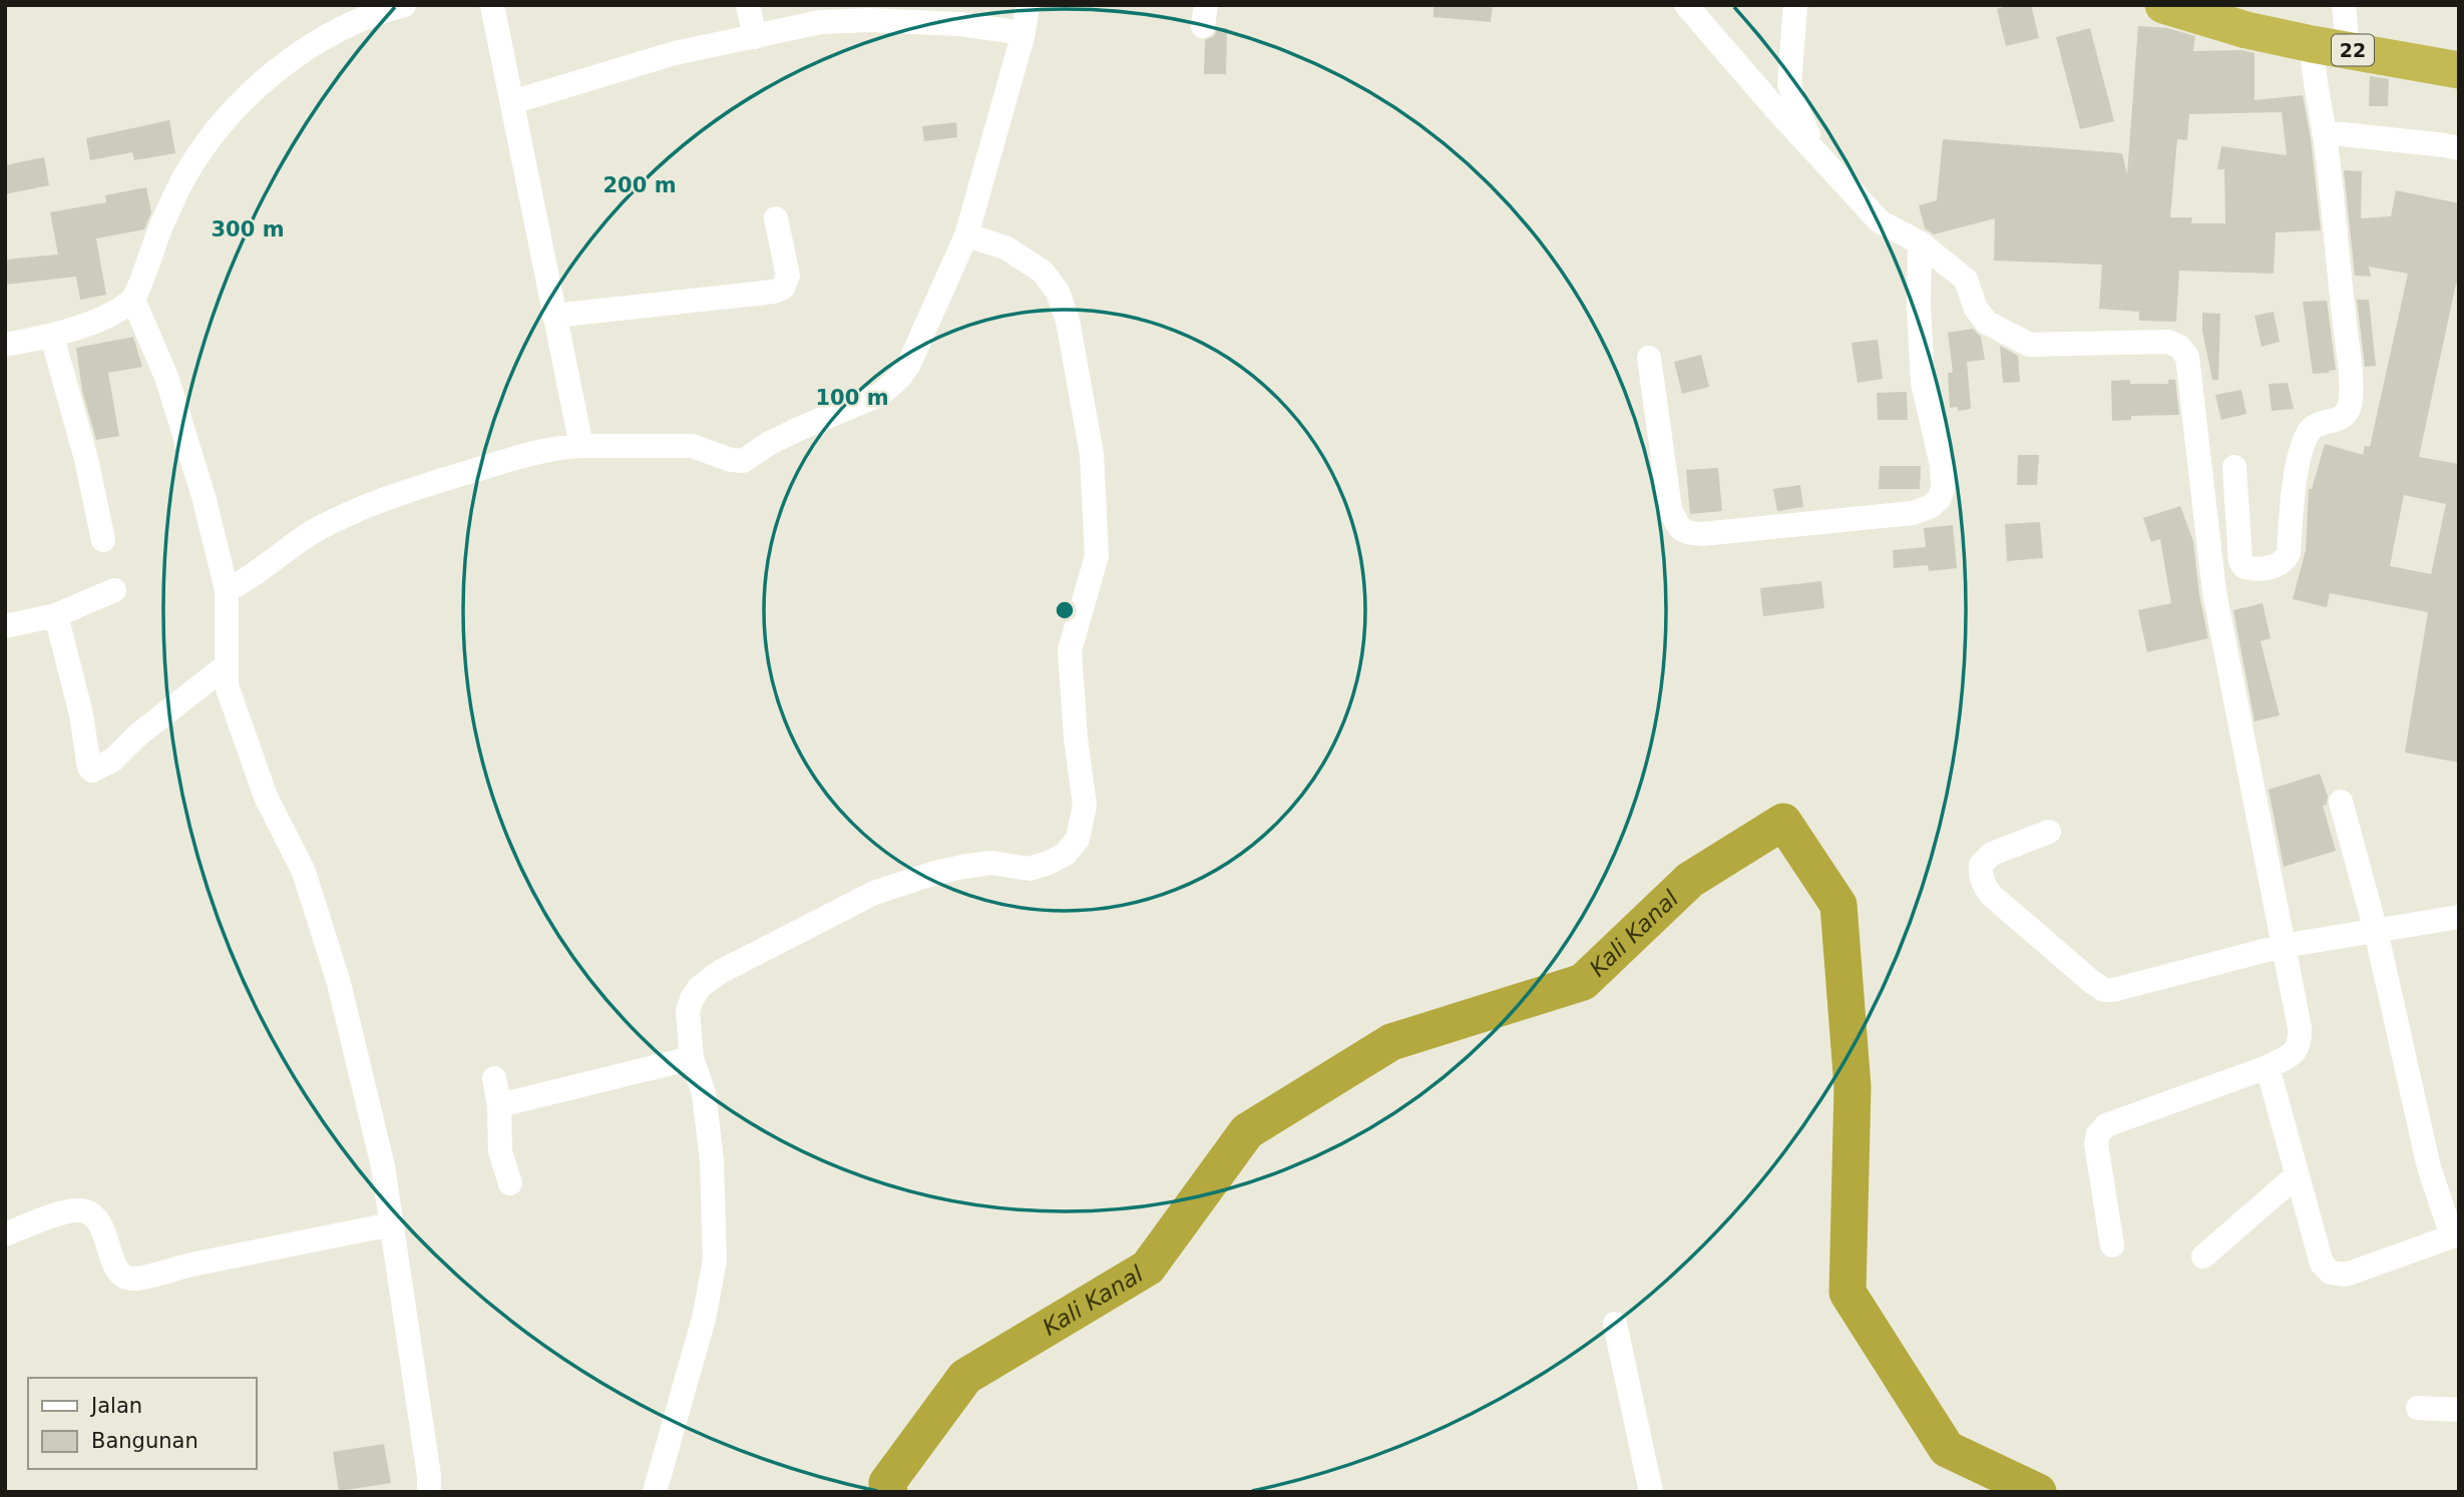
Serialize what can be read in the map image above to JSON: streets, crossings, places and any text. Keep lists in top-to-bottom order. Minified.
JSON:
{"streets":{"highway":["22"]},"water":["Kali Kanal"],"legend":["Jalan","Bangunan"],"rings":["200 m","300 m","100 m"]}
